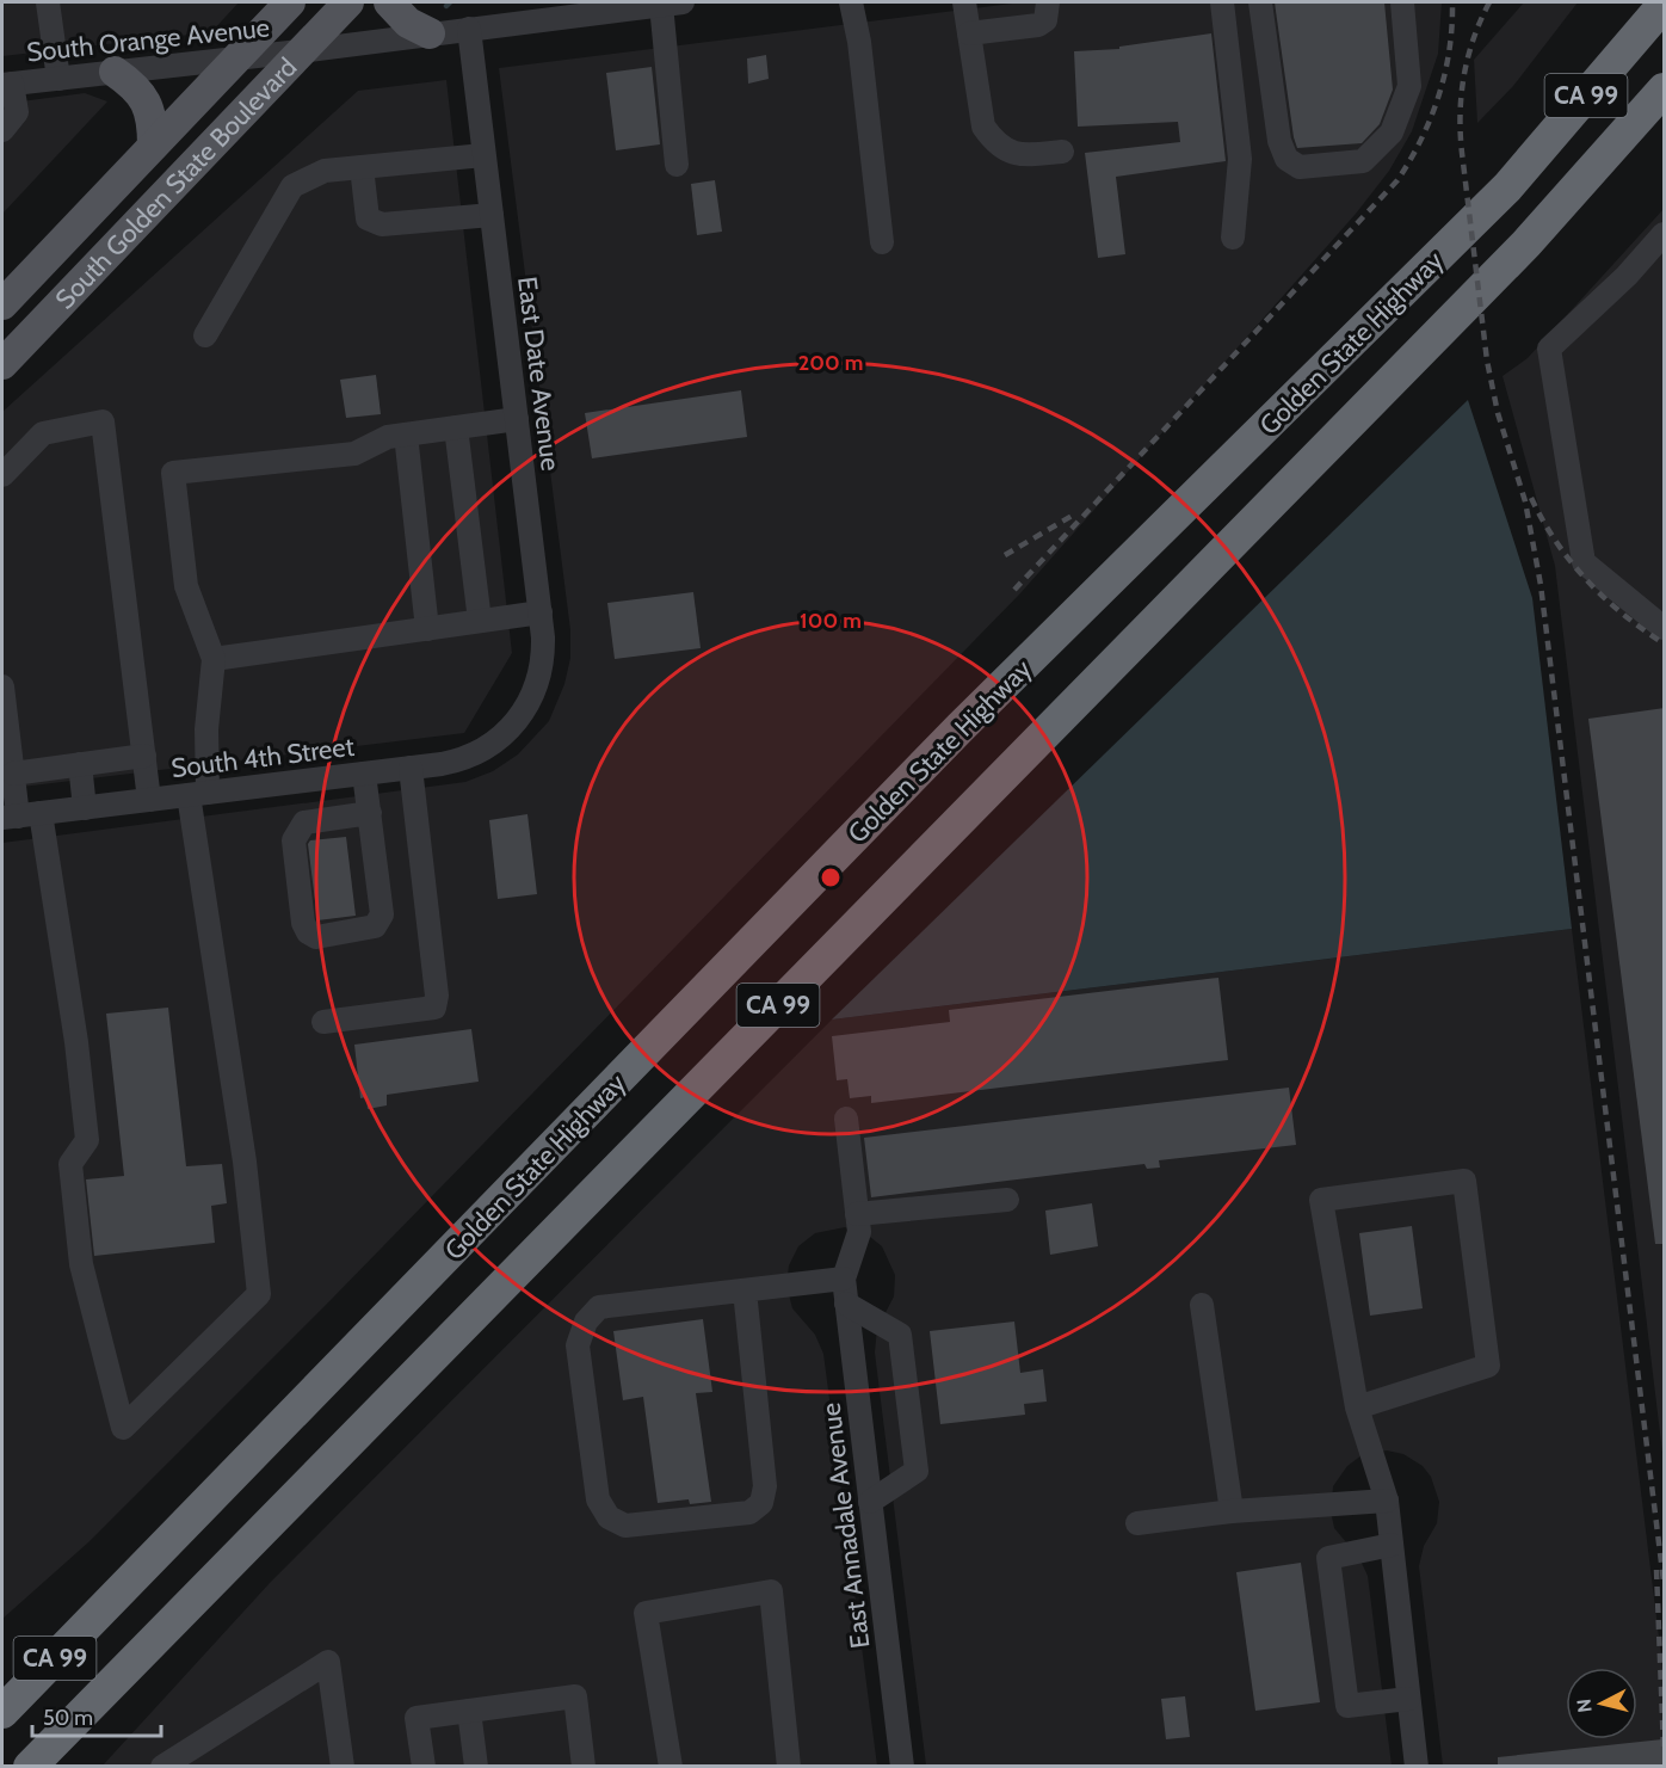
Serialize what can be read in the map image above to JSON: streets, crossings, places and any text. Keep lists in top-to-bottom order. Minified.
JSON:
{"streets":{"highway":["CA 99","Golden State Highway"],"main road":["South Golden State Boulevard"],"street":["South Orange Avenue","East Date Avenue","South 4th Street","East Annadale Avenue"]},"crossings":[["South Orange Avenue","South Golden State Boulevard"],["South Orange Avenue","East Date Avenue"],["East Date Avenue","South 4th Street"]],"scale_bar":"50 m","north":"left","rings":["200 m","100 m"]}
